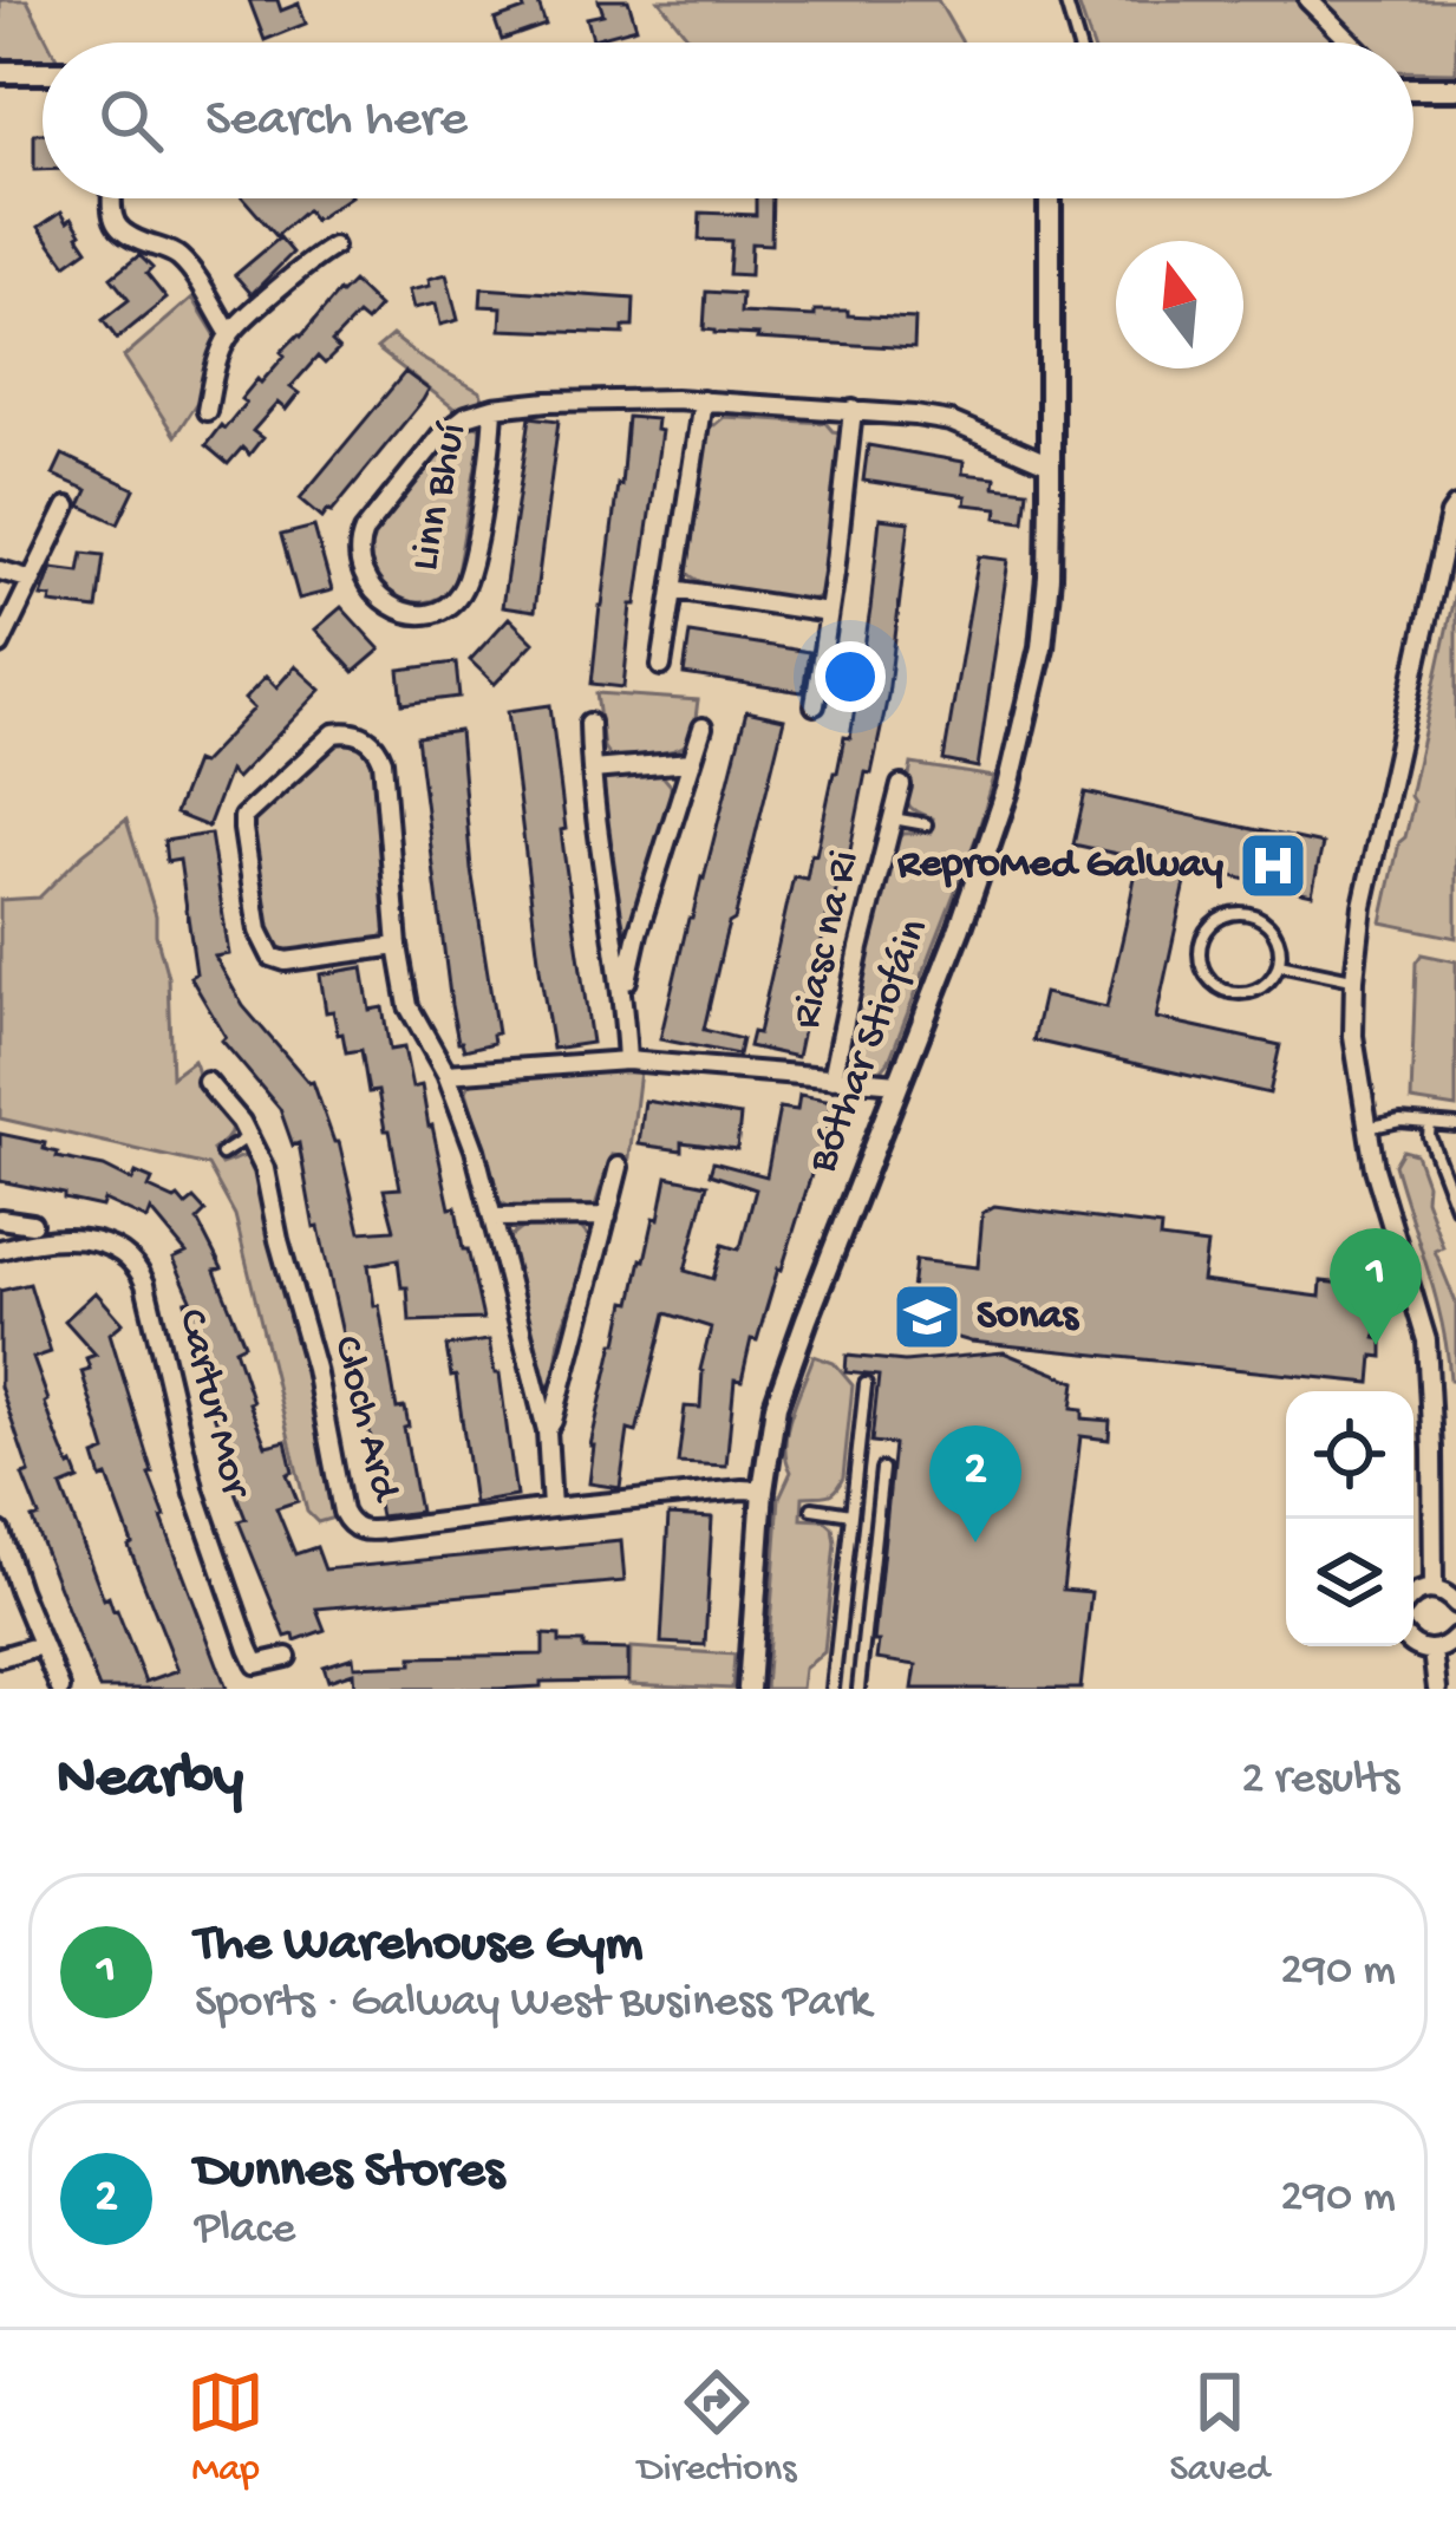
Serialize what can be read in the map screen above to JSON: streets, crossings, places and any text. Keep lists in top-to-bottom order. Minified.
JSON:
{"streets":{"street":["Linn Bhuí","Riasc na Ri","Bóthar Stiofáin","Cartur Mor","Cloch Ard"]},"crossings":[["Linn Bhuí","Bóthar Stiofáin"],["Riasc na Ri","Bóthar Stiofáin"],["Bóthar Stiofáin","Cloch Ard"]],"places":{"hospital":["ReproMed Galway"],"school or university":["Sonas"]},"north":"top","page":{"search":"Search here","pins":["1","2"],"heading":["Nearby","2 results"],"list":[{"mark":"1","name":"The Warehouse Gym","note":"Sports · Galway West Business Park","value":"290 m"},{"mark":"2","name":"Dunnes Stores","note":"Place","value":"290 m"}],"nav":["Map","Directions","Saved"]}}
